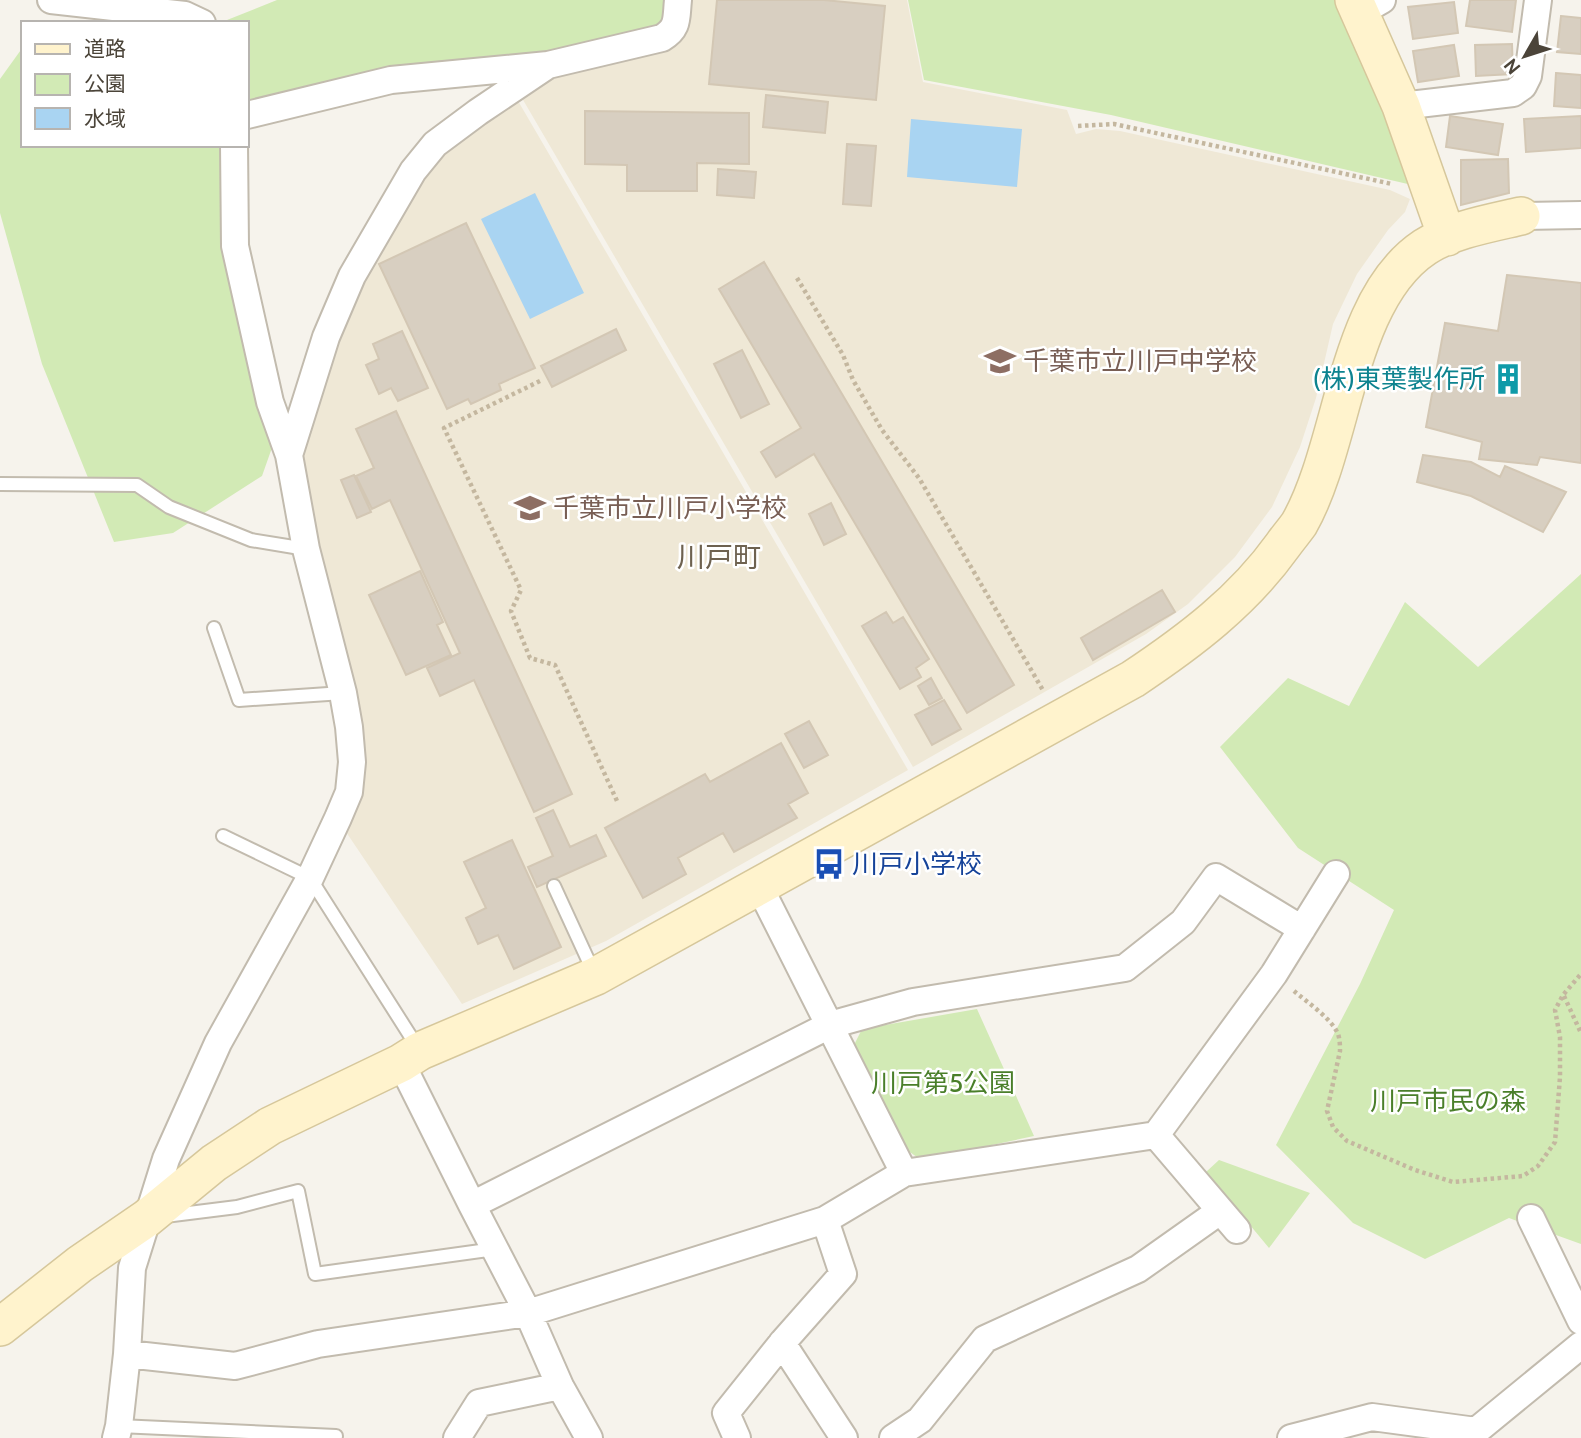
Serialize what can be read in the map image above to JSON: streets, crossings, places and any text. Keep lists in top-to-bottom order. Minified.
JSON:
{"districts":["川戸町"],"parks":["川戸第5公園","川戸市民の森"],"places":{"school or university":["千葉市立川戸中学校","千葉市立川戸小学校"],"building":["(株)東葉製作所"],"bus stop":["川戸小学校"]},"legend":["道路","公園","水域"],"north":"bottom left"}
